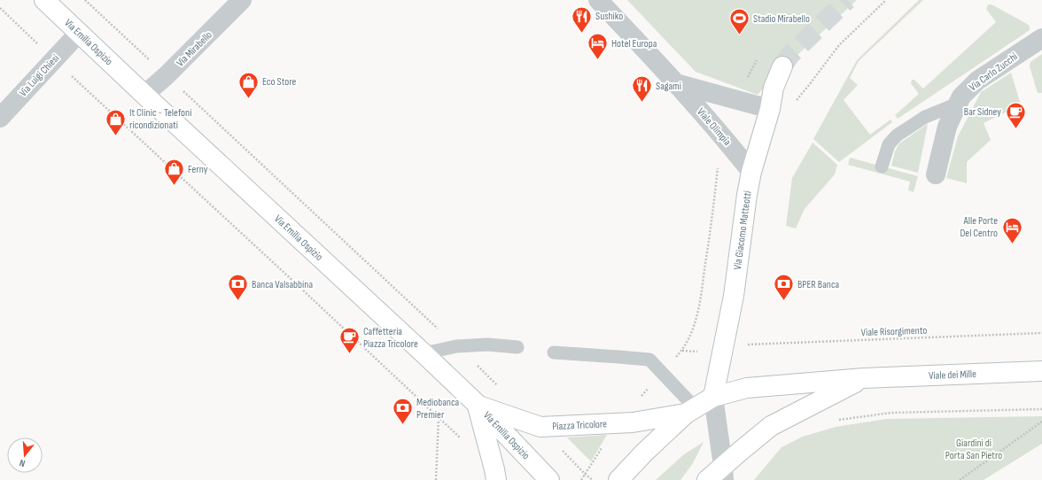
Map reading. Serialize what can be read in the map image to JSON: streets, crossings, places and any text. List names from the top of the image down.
{
  "streets": {
    "main road": [
      "Via Emilia Ospizio",
      "Via Giacomo Matteotti",
      "Viale dei Mille",
      "Piazza Tricolore"
    ],
    "street": [
      "Via Mirabello",
      "Via Carlo Zucchi",
      "Via Luigi Chiesi",
      "Viale Olimpia"
    ],
    "path": ["Viale Risorgimento"]
  },
  "crossings": [
    ["Via Emilia Ospizio", "Via Mirabello"],
    ["Via Emilia Ospizio", "Via Luigi Chiesi"],
    ["Via Emilia Ospizio", "Piazza Tricolore"],
    ["Viale Olimpia", "Via Giacomo Matteotti"],
    ["Via Giacomo Matteotti", "Viale dei Mille"],
    ["Via Giacomo Matteotti", "Piazza Tricolore"],
    ["Viale dei Mille", "Piazza Tricolore"]
  ],
  "parks": ["Giardini di Porta San Pietro"],
  "places": {
    "restaurant": ["Sushiko", "Sagami"],
    "sports": ["Stadio Mirabello"],
    "hotel": ["Hotel Europa", "Alle Porte Del Centro"],
    "shop": ["Eco Store", "It Clinic - Telefoni ricondizionati", "Ferny"],
    "cafe": ["Bar Sidney", "Caffetteria Piazza Tricolore"],
    "bank": ["Banca Valsabbina", "BPER Banca", "Mediobanca Premier"]
  },
  "north": "bottom"
}
